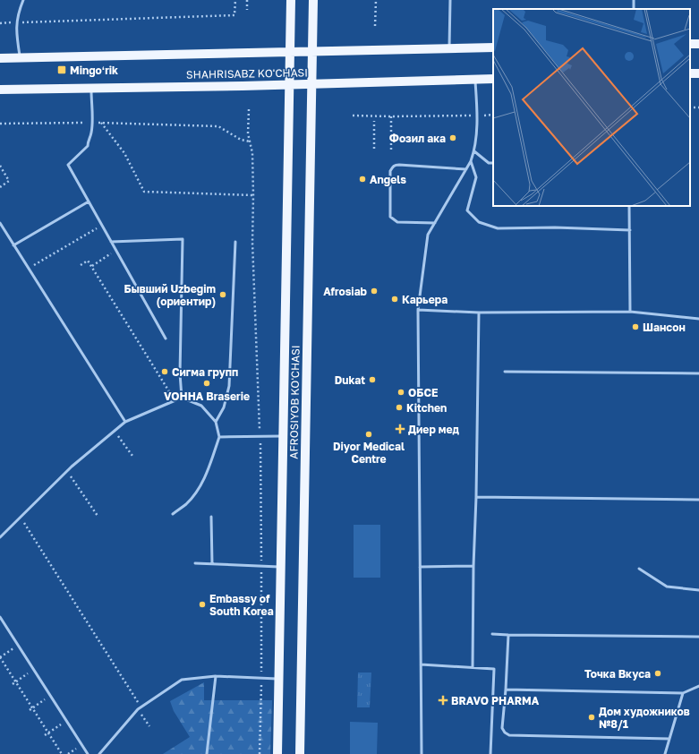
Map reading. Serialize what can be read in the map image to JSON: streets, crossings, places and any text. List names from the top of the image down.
{
  "streets": {
    "main road": ["SHAHRISABZ KO'CHASI", "AFROSIYOB KO'CHASI"]
  },
  "crossings": [
    ["SHAHRISABZ KO'CHASI", "AFROSIYOB KO'CHASI"]
  ],
  "places": {
    "transit": ["Mingoʻrik"],
    "other": [
      "Фозил ака",
      "Angels",
      "Afrosiab",
      "Бывший Uzbegim (ориентир)",
      "Карьера",
      "Шансон",
      "Сигма групп",
      "Dukat",
      "VOHHA Braserie",
      "ОБСЕ",
      "Kitchen",
      "Diyor Medical Centre",
      "Embassy of South Korea",
      "Точка Вкуса",
      "Дом художников №8/1"
    ],
    "health": ["Диер мед", "BRAVO PHARMA"]
  }
}
